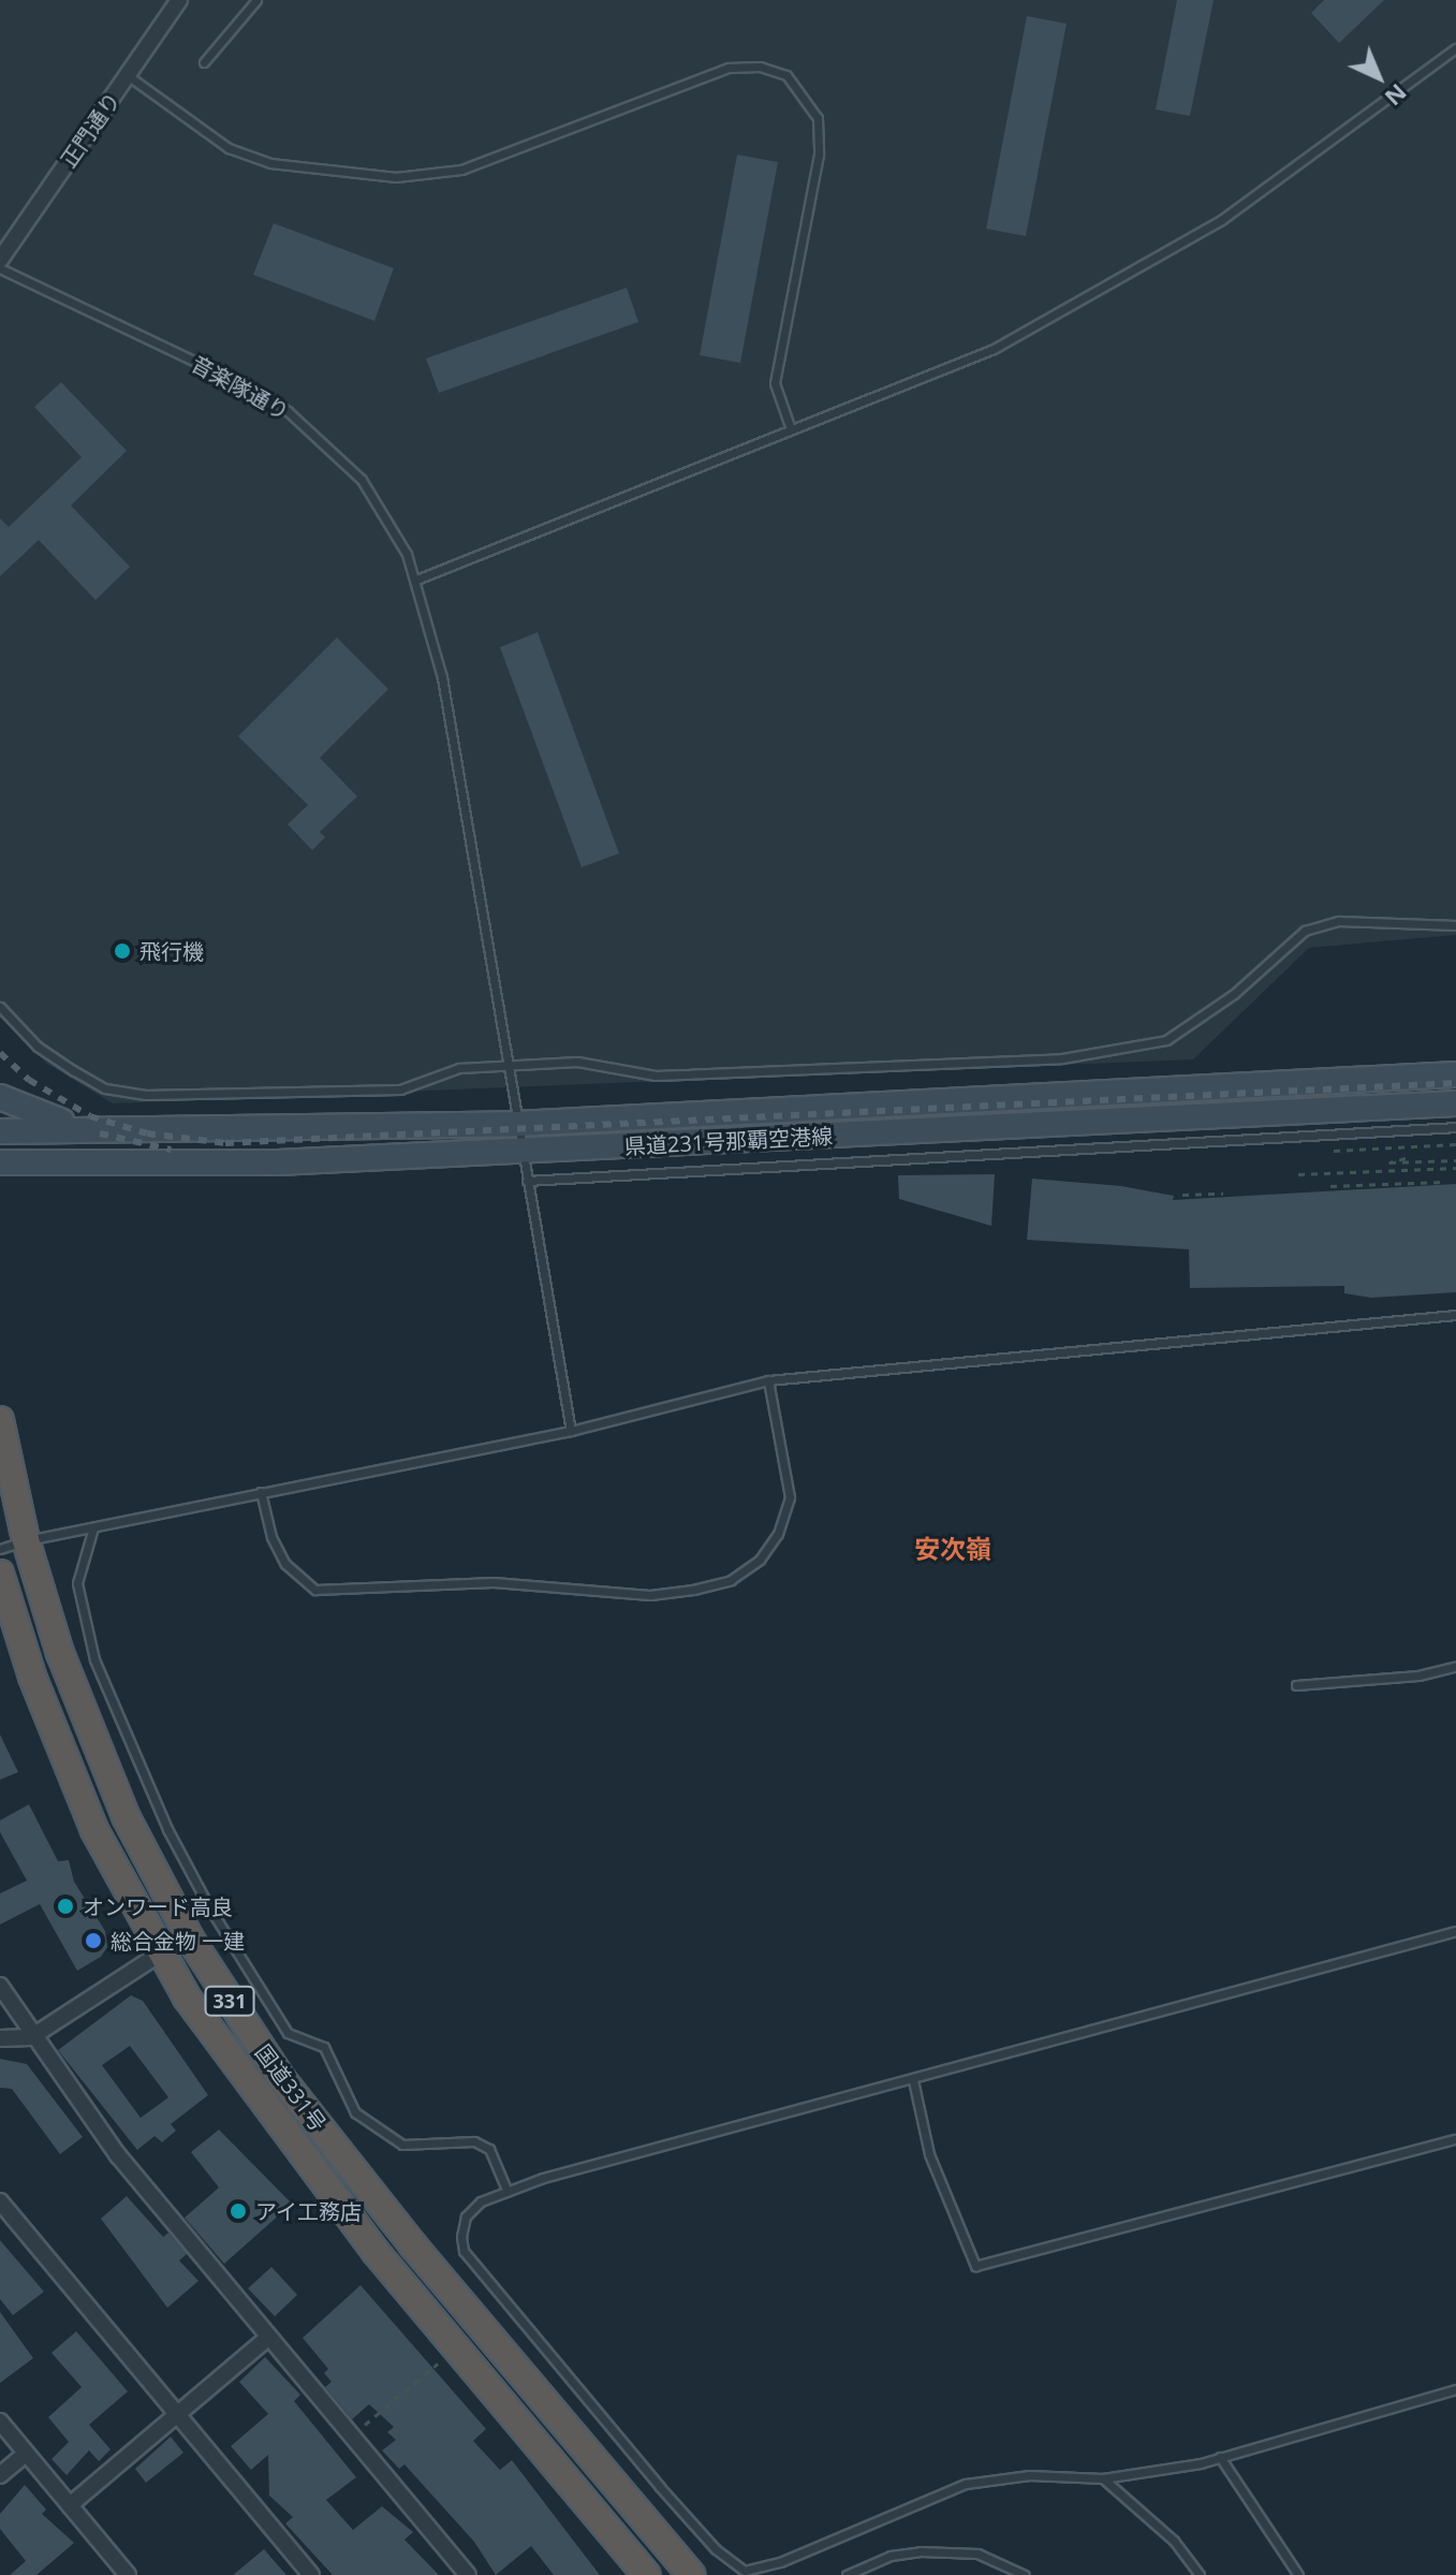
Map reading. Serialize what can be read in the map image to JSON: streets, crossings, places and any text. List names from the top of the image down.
{
  "streets": {
    "highway": ["331", "国道331号"],
    "main road": ["県道231号那覇空港線"],
    "street": ["正門通り"],
    "lane": ["音楽隊通り"]
  },
  "crossings": [
    ["音楽隊通り", "県道231号那覇空港線"]
  ],
  "districts": ["安次嶺"],
  "places": [
    "飛行機",
    "オンワード高良",
    "総合金物 一建",
    "アイ工務店"
  ],
  "north": "bottom right"
}
